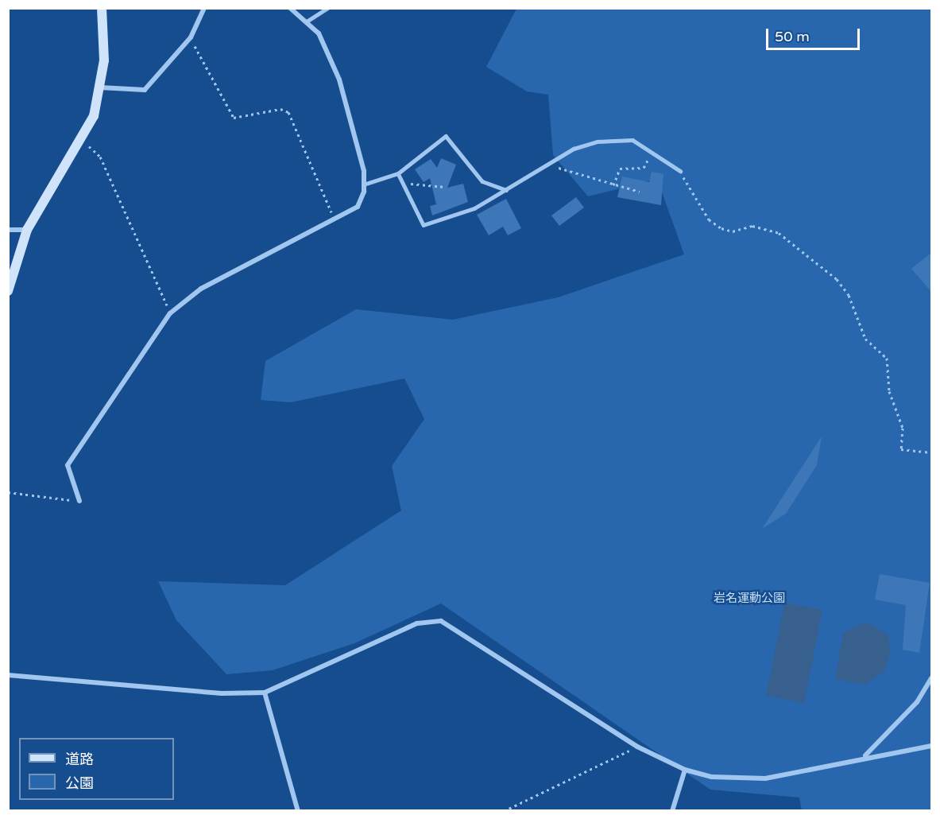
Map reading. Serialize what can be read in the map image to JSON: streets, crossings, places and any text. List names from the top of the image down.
{
  "parks": ["岩名運動公園"],
  "legend": ["道路", "公園"],
  "scale_bar": "50 m"
}
